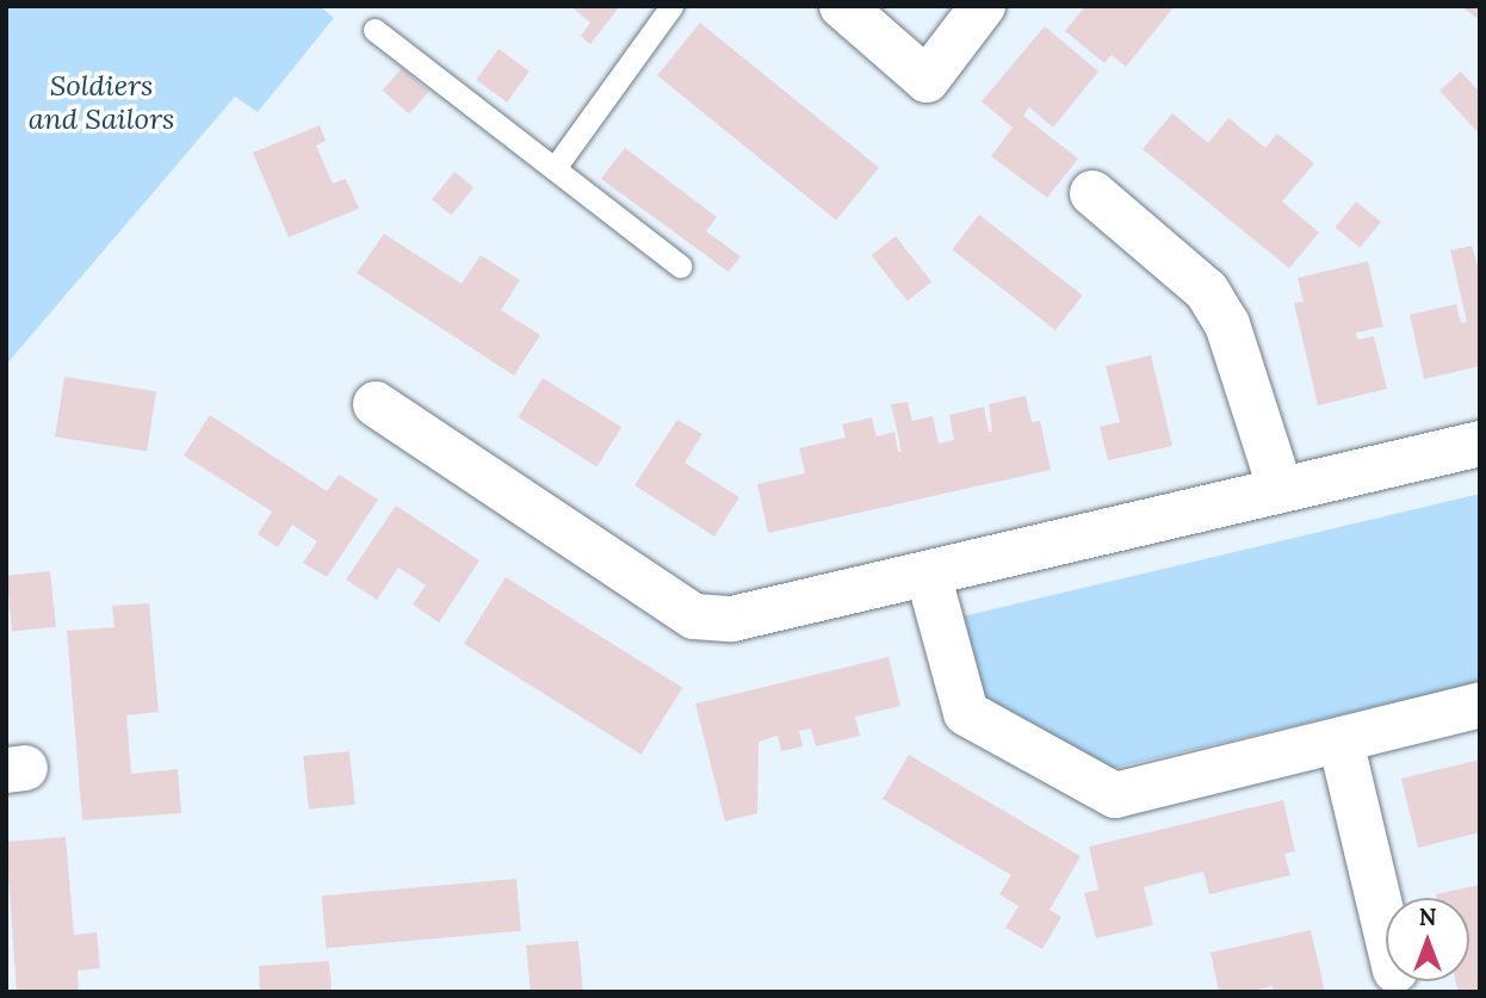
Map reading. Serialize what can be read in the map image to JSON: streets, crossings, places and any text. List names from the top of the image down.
{
  "parks": ["Soldiers and Sailors"],
  "north": "top"
}
